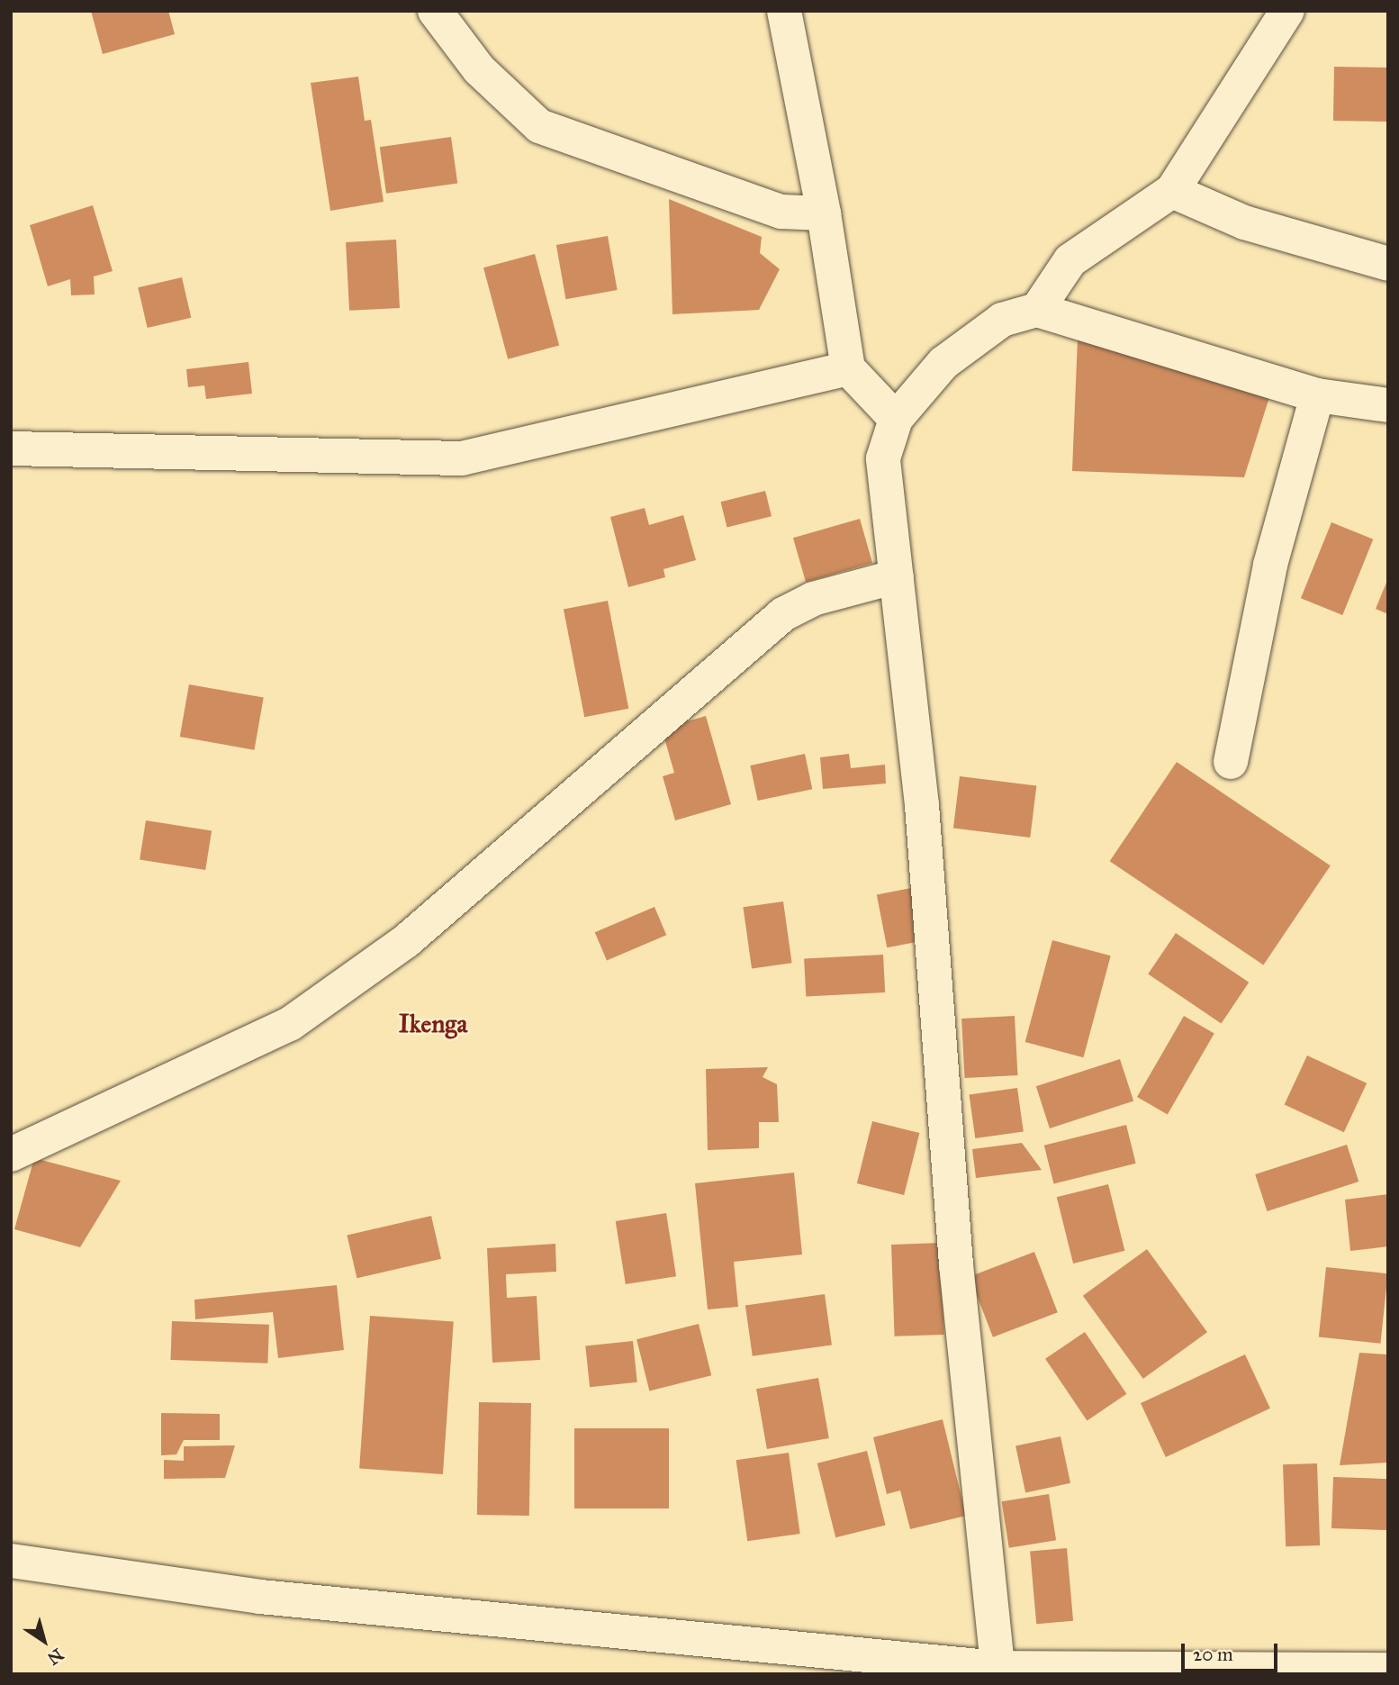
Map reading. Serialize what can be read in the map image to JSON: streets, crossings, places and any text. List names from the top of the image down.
{
  "districts": ["Ikenga"],
  "scale_bar": "20 m",
  "north": "bottom right"
}
